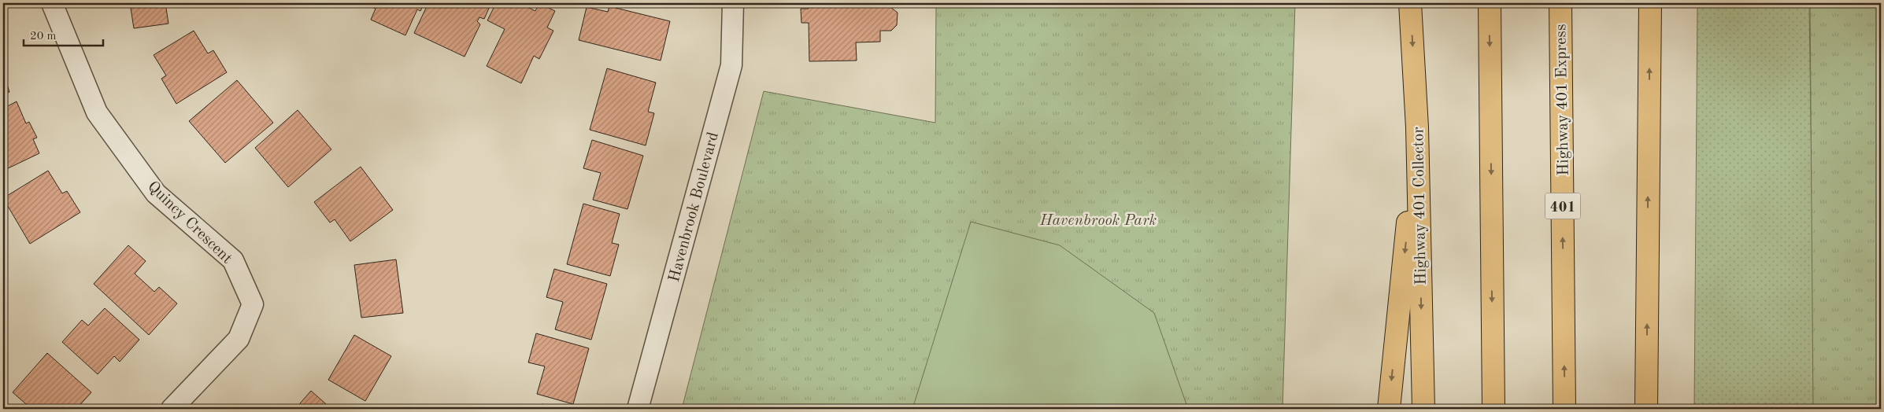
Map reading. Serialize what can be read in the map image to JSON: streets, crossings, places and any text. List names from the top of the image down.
{
  "streets": {
    "highway": ["Highway 401 Express", "Highway 401 Collector", "401"],
    "street": ["Havenbrook Boulevard", "Quincy Crescent"]
  },
  "parks": ["Havenbrook Park"],
  "scale_bar": "20 m"
}
